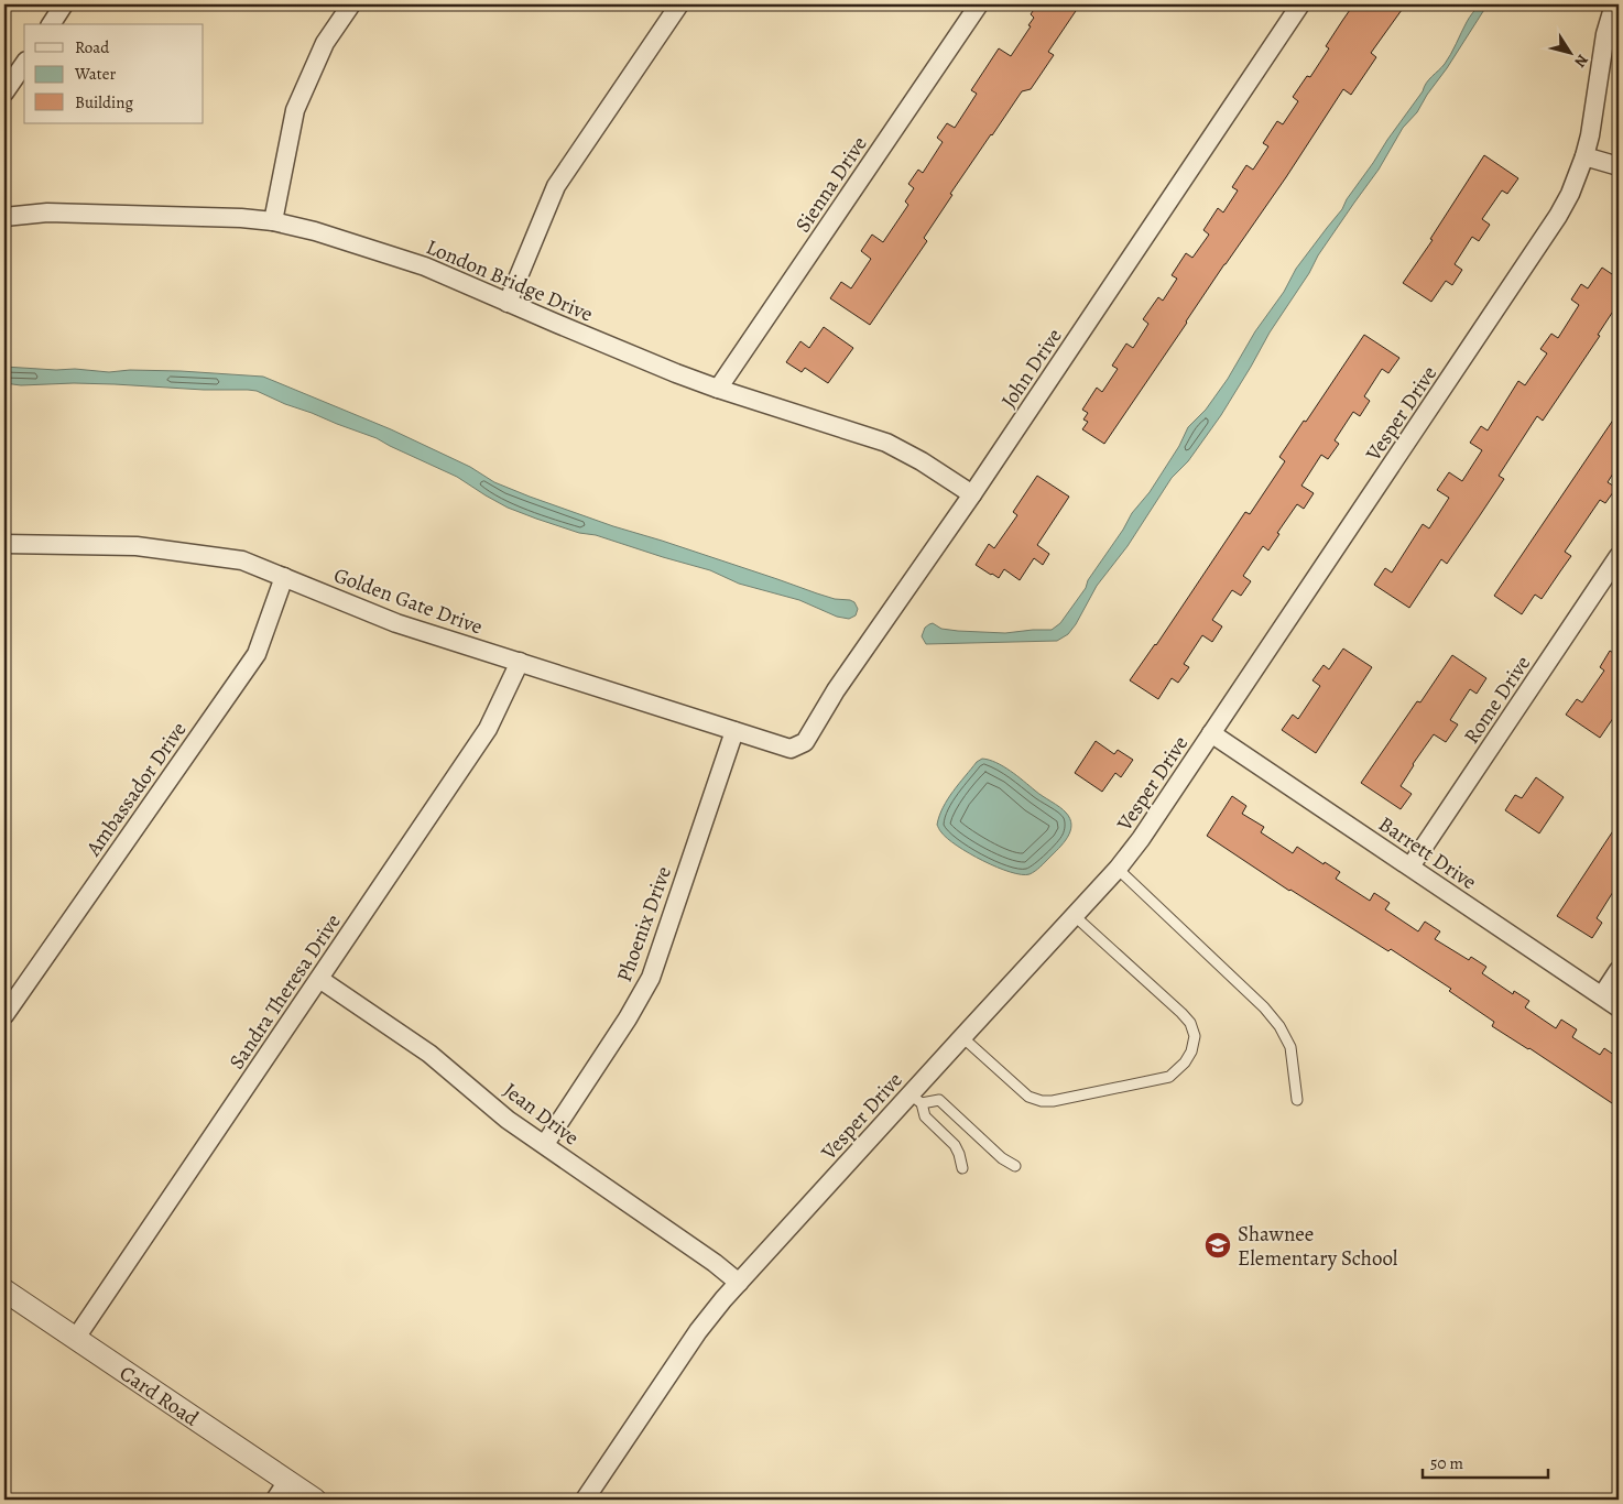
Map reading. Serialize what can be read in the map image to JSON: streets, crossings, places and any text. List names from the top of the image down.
{
  "streets": {
    "street": [
      "Sienna Drive",
      "London Bridge Drive",
      "John Drive",
      "Vesper Drive",
      "Golden Gate Drive",
      "Rome Drive",
      "Ambassador Drive",
      "Barrett Drive",
      "Phoenix Drive",
      "Sandra Theresa Drive",
      "Jean Drive",
      "Card Road"
    ]
  },
  "crossings": [
    ["Sienna Drive", "London Bridge Drive"],
    ["London Bridge Drive", "John Drive"],
    ["John Drive", "Golden Gate Drive"],
    ["Vesper Drive", "Barrett Drive"],
    ["Vesper Drive", "Jean Drive"],
    ["Golden Gate Drive", "Ambassador Drive"],
    ["Golden Gate Drive", "Phoenix Drive"],
    ["Golden Gate Drive", "Sandra Theresa Drive"],
    ["Rome Drive", "Barrett Drive"],
    ["Phoenix Drive", "Jean Drive"],
    ["Sandra Theresa Drive", "Jean Drive"],
    ["Sandra Theresa Drive", "Card Road"]
  ],
  "places": {
    "school or university": ["Shawnee Elementary School"]
  },
  "legend": ["Road", "Water", "Building"],
  "scale_bar": "50 m",
  "north": "bottom right"
}
